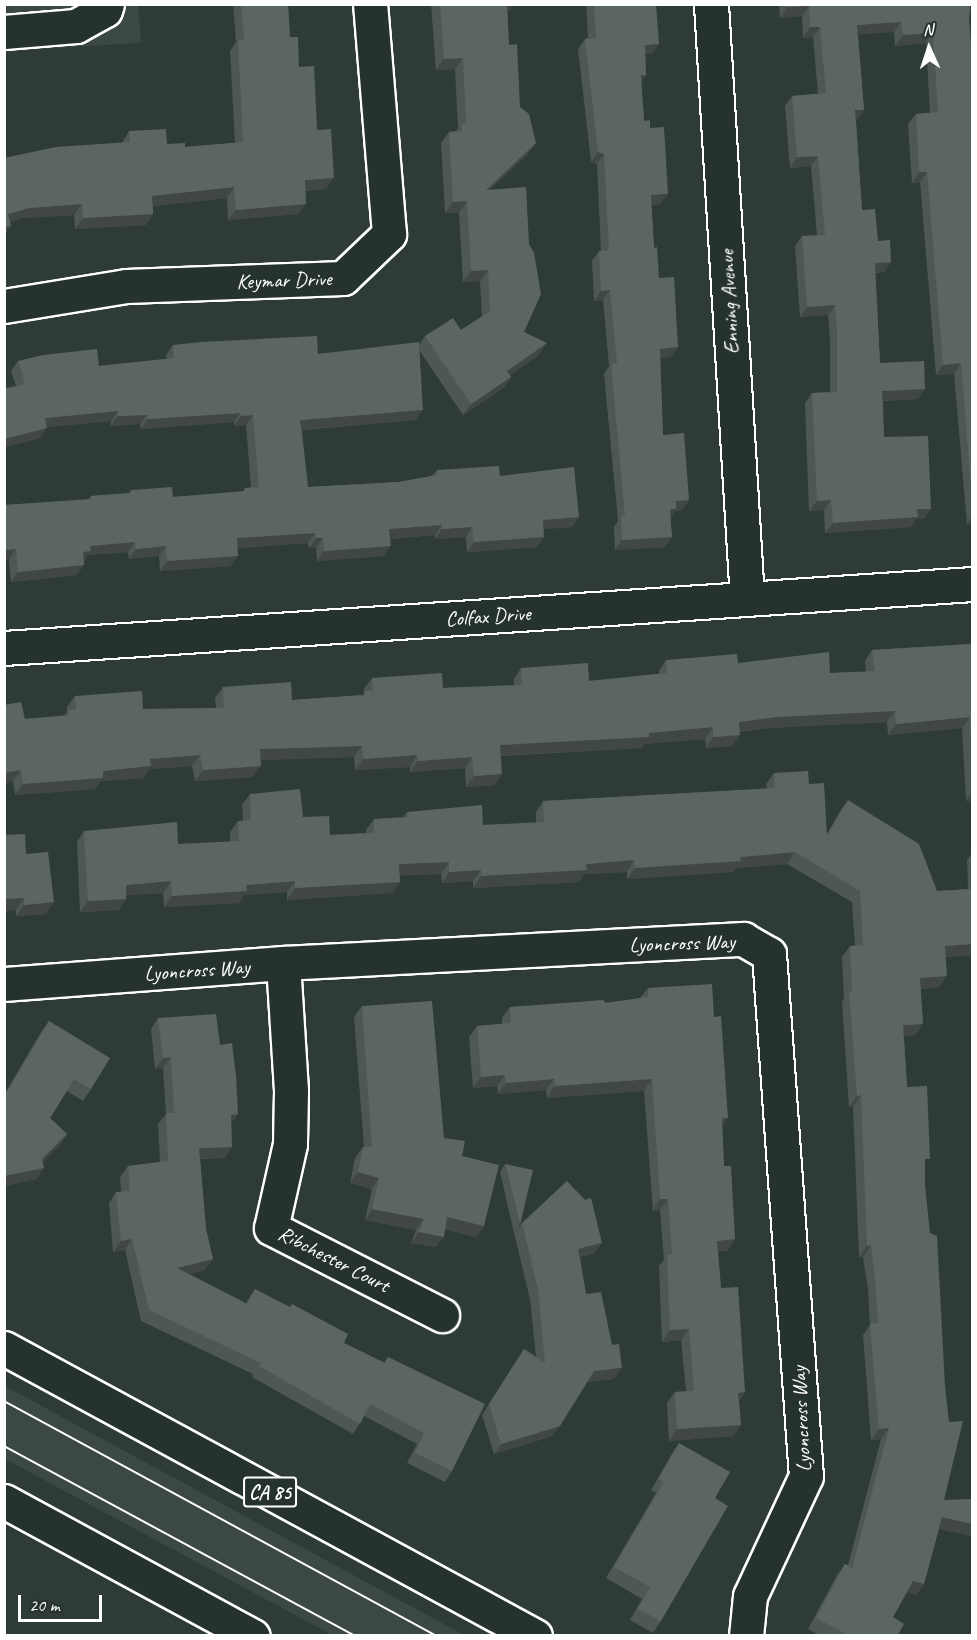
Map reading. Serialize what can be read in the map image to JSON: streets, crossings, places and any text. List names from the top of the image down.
{
  "streets": {
    "main road": [
      "Keymar Drive",
      "Enning Avenue",
      "Colfax Drive",
      "Lyoncross Way",
      "Ribchester Court",
      "CA 85"
    ]
  },
  "crossings": [
    ["Enning Avenue", "Colfax Drive"],
    ["Lyoncross Way", "Ribchester Court"]
  ],
  "scale_bar": "20 m",
  "north": "top"
}
